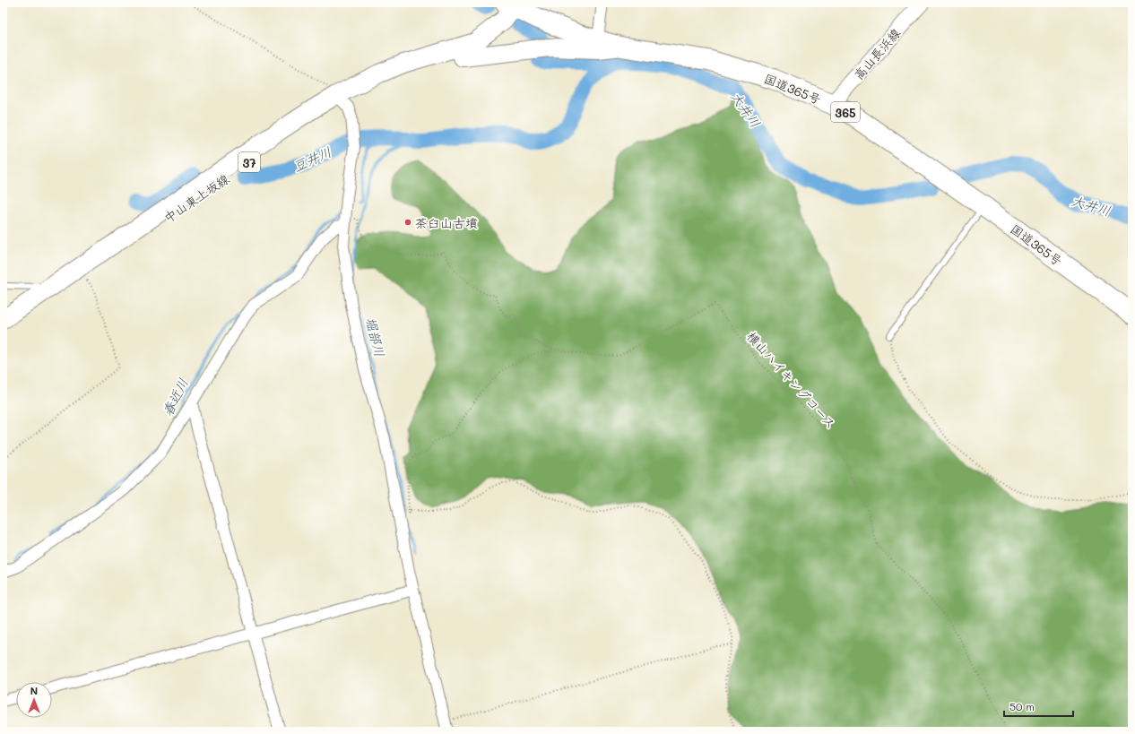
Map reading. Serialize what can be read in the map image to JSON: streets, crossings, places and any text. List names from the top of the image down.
{
  "streets": {
    "highway": ["国道365号", "365"],
    "main road": ["高山長浜線", "37", "中山東上坂線"],
    "path": ["横山ハイキングコース"]
  },
  "crossings": [
    ["高山長浜線", "国道365号"],
    ["国道365号", "中山東上坂線"]
  ],
  "water": [
    "大井川",
    "豆井川",
    "堀部川",
    "春近川"
  ],
  "places": ["茶臼山古墳"],
  "scale_bar": "50 m",
  "north": "top"
}
